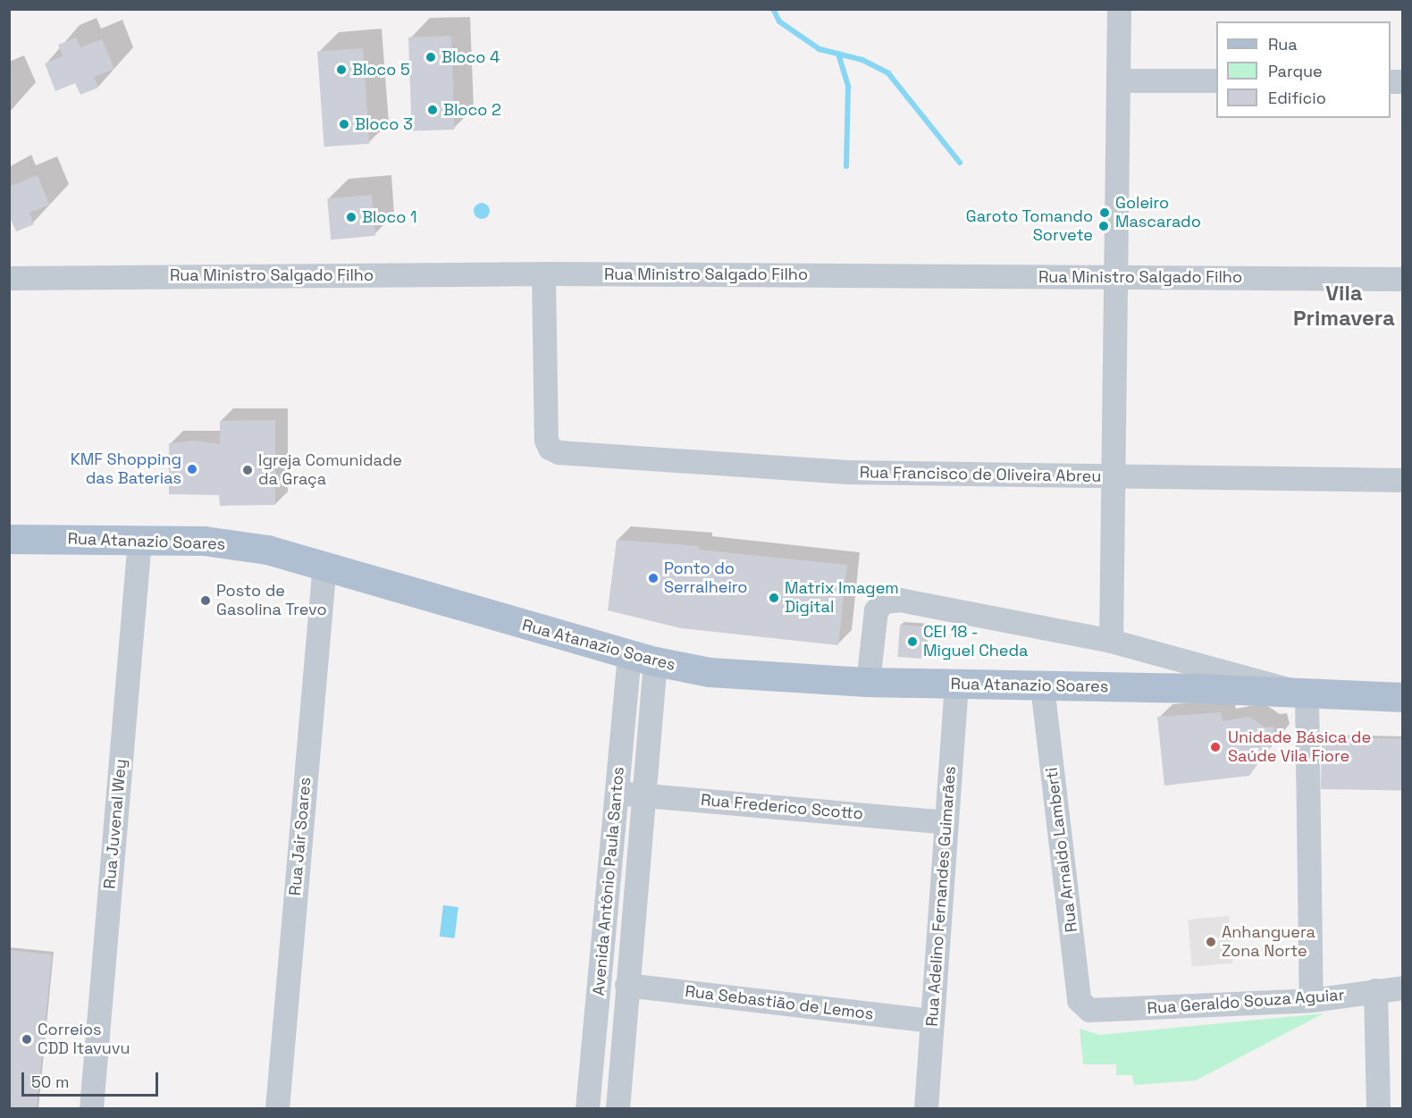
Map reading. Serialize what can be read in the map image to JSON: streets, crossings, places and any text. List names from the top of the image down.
{
  "streets": {
    "main road": ["Rua Atanazio Soares"],
    "street": [
      "Rua Ministro Salgado Filho",
      "Rua Francisco de Oliveira Abreu",
      "Rua Frederico Scotto",
      "Rua Juvenal Wey",
      "Rua Jair Soares",
      "Rua Arnaldo Lamberti",
      "Avenida Antônio Paula Santos",
      "Rua Adelino Fernandes Guimarães",
      "Rua Geraldo Souza Aguiar",
      "Rua Sebastião de Lemos"
    ]
  },
  "crossings": [
    ["Rua Ministro Salgado Filho", "Rua Francisco de Oliveira Abreu"],
    ["Rua Atanazio Soares", "Rua Juvenal Wey"],
    ["Rua Atanazio Soares", "Rua Jair Soares"],
    ["Rua Atanazio Soares", "Rua Arnaldo Lamberti"],
    ["Rua Atanazio Soares", "Avenida Antônio Paula Santos"],
    ["Rua Atanazio Soares", "Rua Adelino Fernandes Guimarães"],
    ["Rua Frederico Scotto", "Avenida Antônio Paula Santos"],
    ["Rua Frederico Scotto", "Rua Adelino Fernandes Guimarães"],
    ["Rua Arnaldo Lamberti", "Rua Geraldo Souza Aguiar"],
    ["Avenida Antônio Paula Santos", "Rua Sebastião de Lemos"],
    ["Rua Adelino Fernandes Guimarães", "Rua Sebastião de Lemos"]
  ],
  "districts": ["Vila Primavera"],
  "places": [
    "Bloco 4",
    "Bloco 5",
    "Bloco 2",
    "Bloco 3",
    "Goleiro Mascarado",
    "Bloco 1",
    "Garoto Tomando Sorvete",
    "KMF Shopping das Baterias",
    "Igreja Comunidade da Graça",
    "Ponto do Serralheiro",
    "Matrix Imagem Digital",
    "Posto de Gasolina Trevo",
    "CEI 18 - Miguel Cheda",
    "Unidade Básica de Saúde Vila Fiore",
    "Anhanguera Zona Norte",
    "Correios CDD Itavuvu"
  ],
  "legend": ["Rua", "Parque", "Edifício"],
  "scale_bar": "50 m"
}
